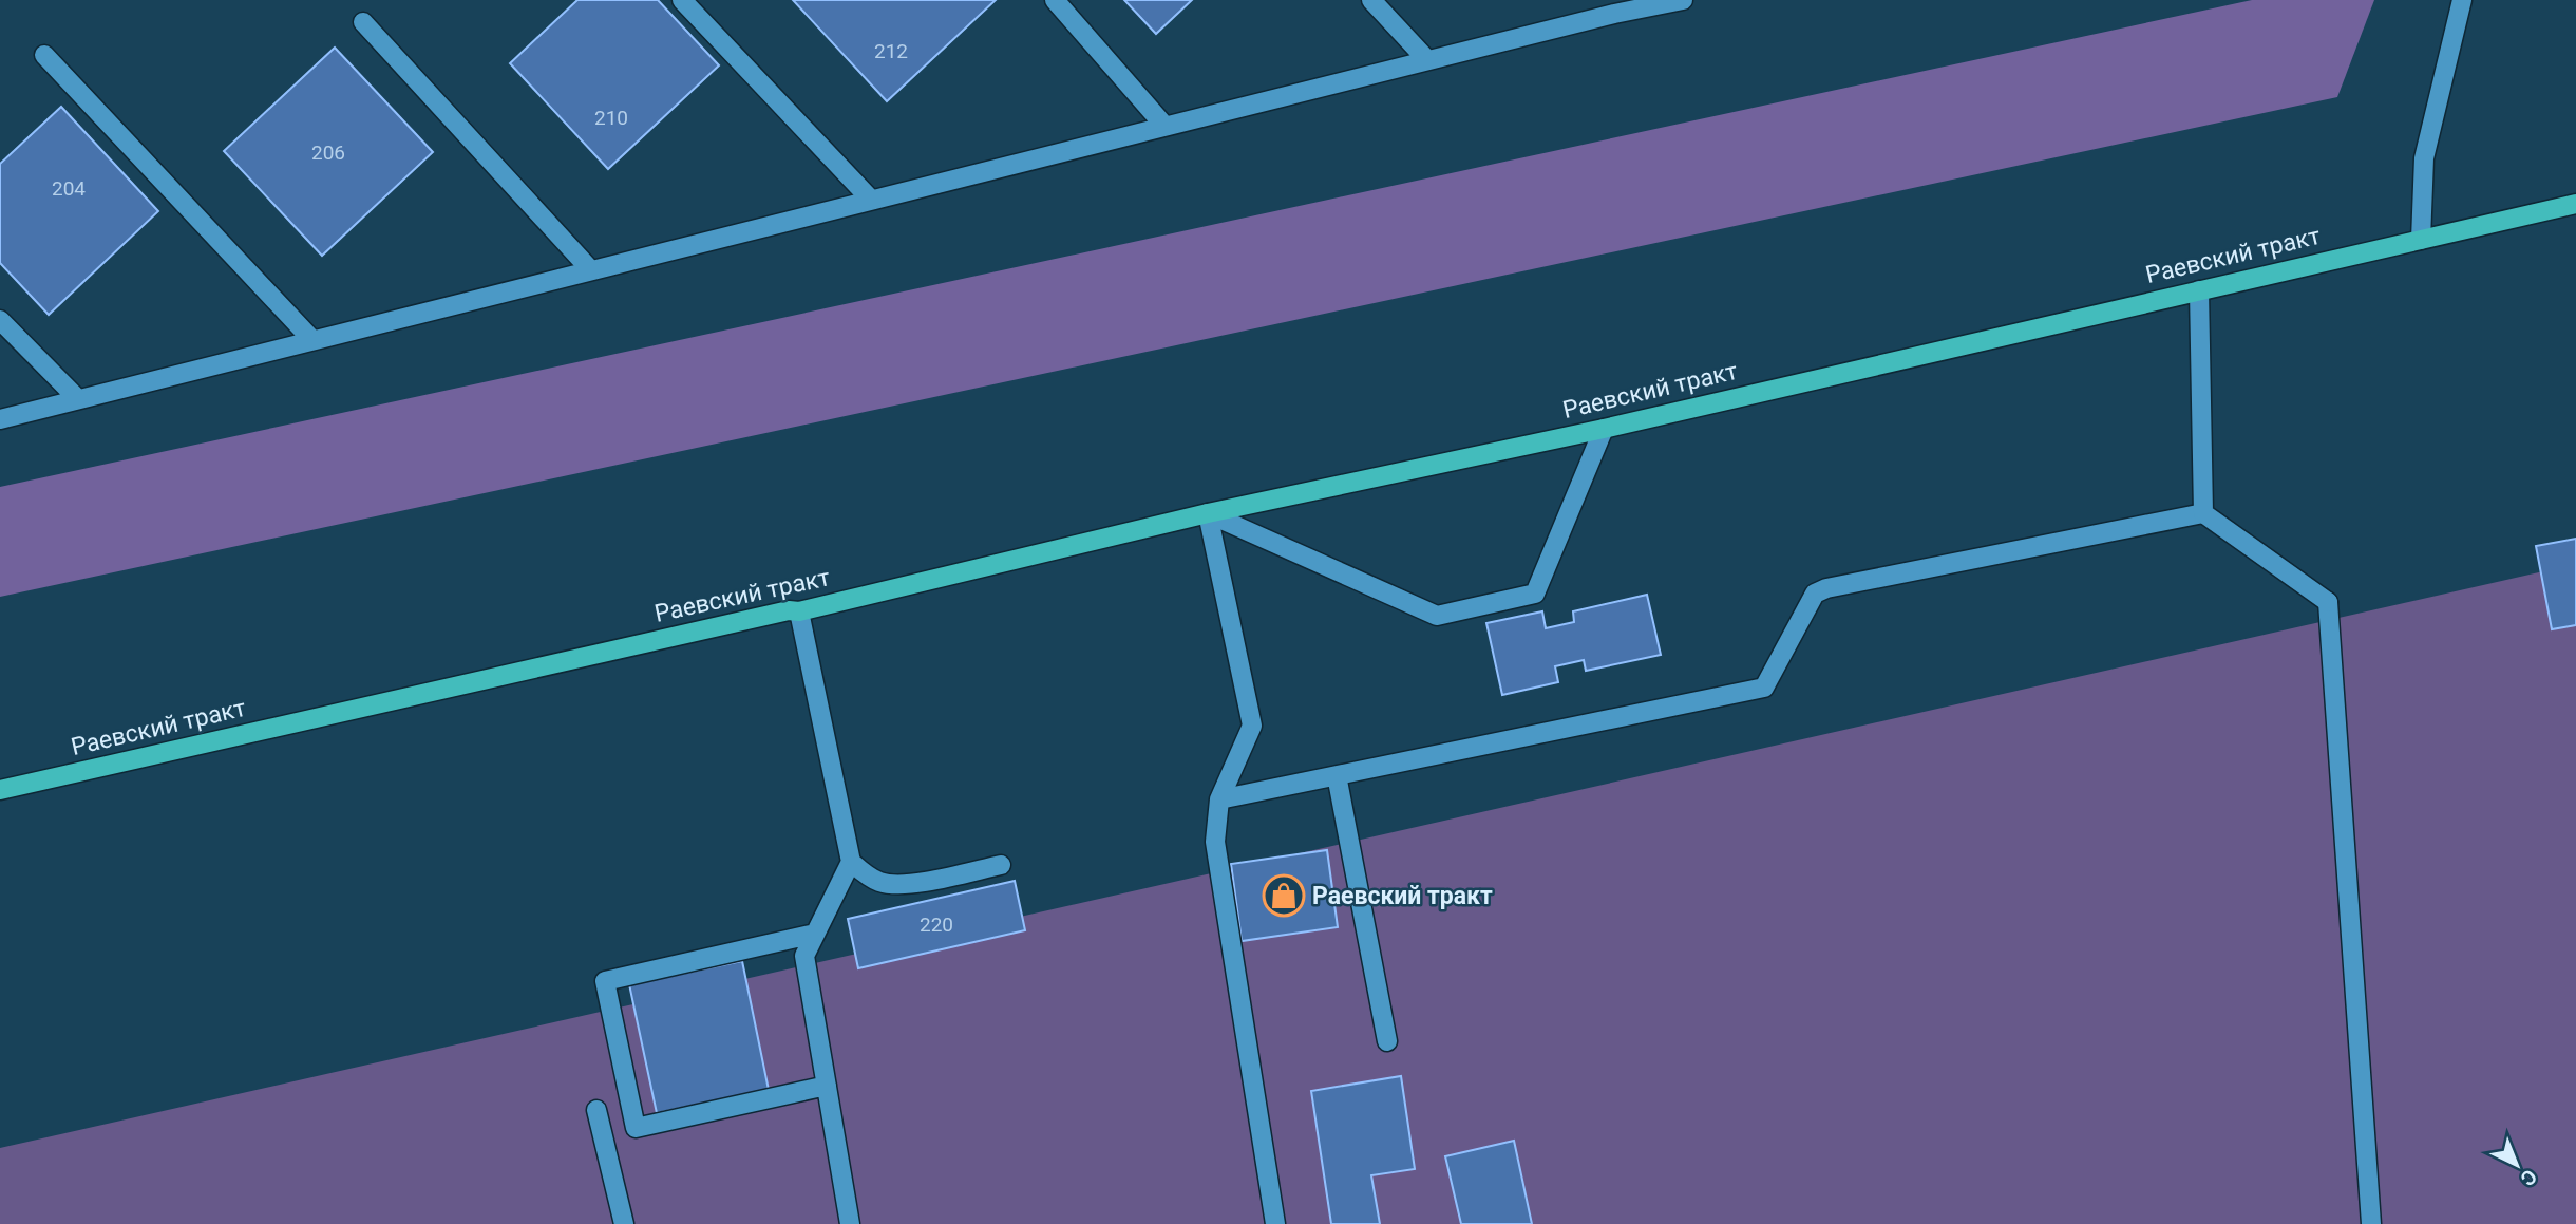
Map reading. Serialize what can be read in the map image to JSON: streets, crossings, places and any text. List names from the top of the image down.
{
  "streets": {
    "main road": ["Раевский тракт"]
  },
  "places": {
    "shop": ["Раевский тракт"]
  },
  "house_numbers": [
    "212",
    "210",
    "206",
    "204",
    "220"
  ],
  "north": "bottom right"
}
